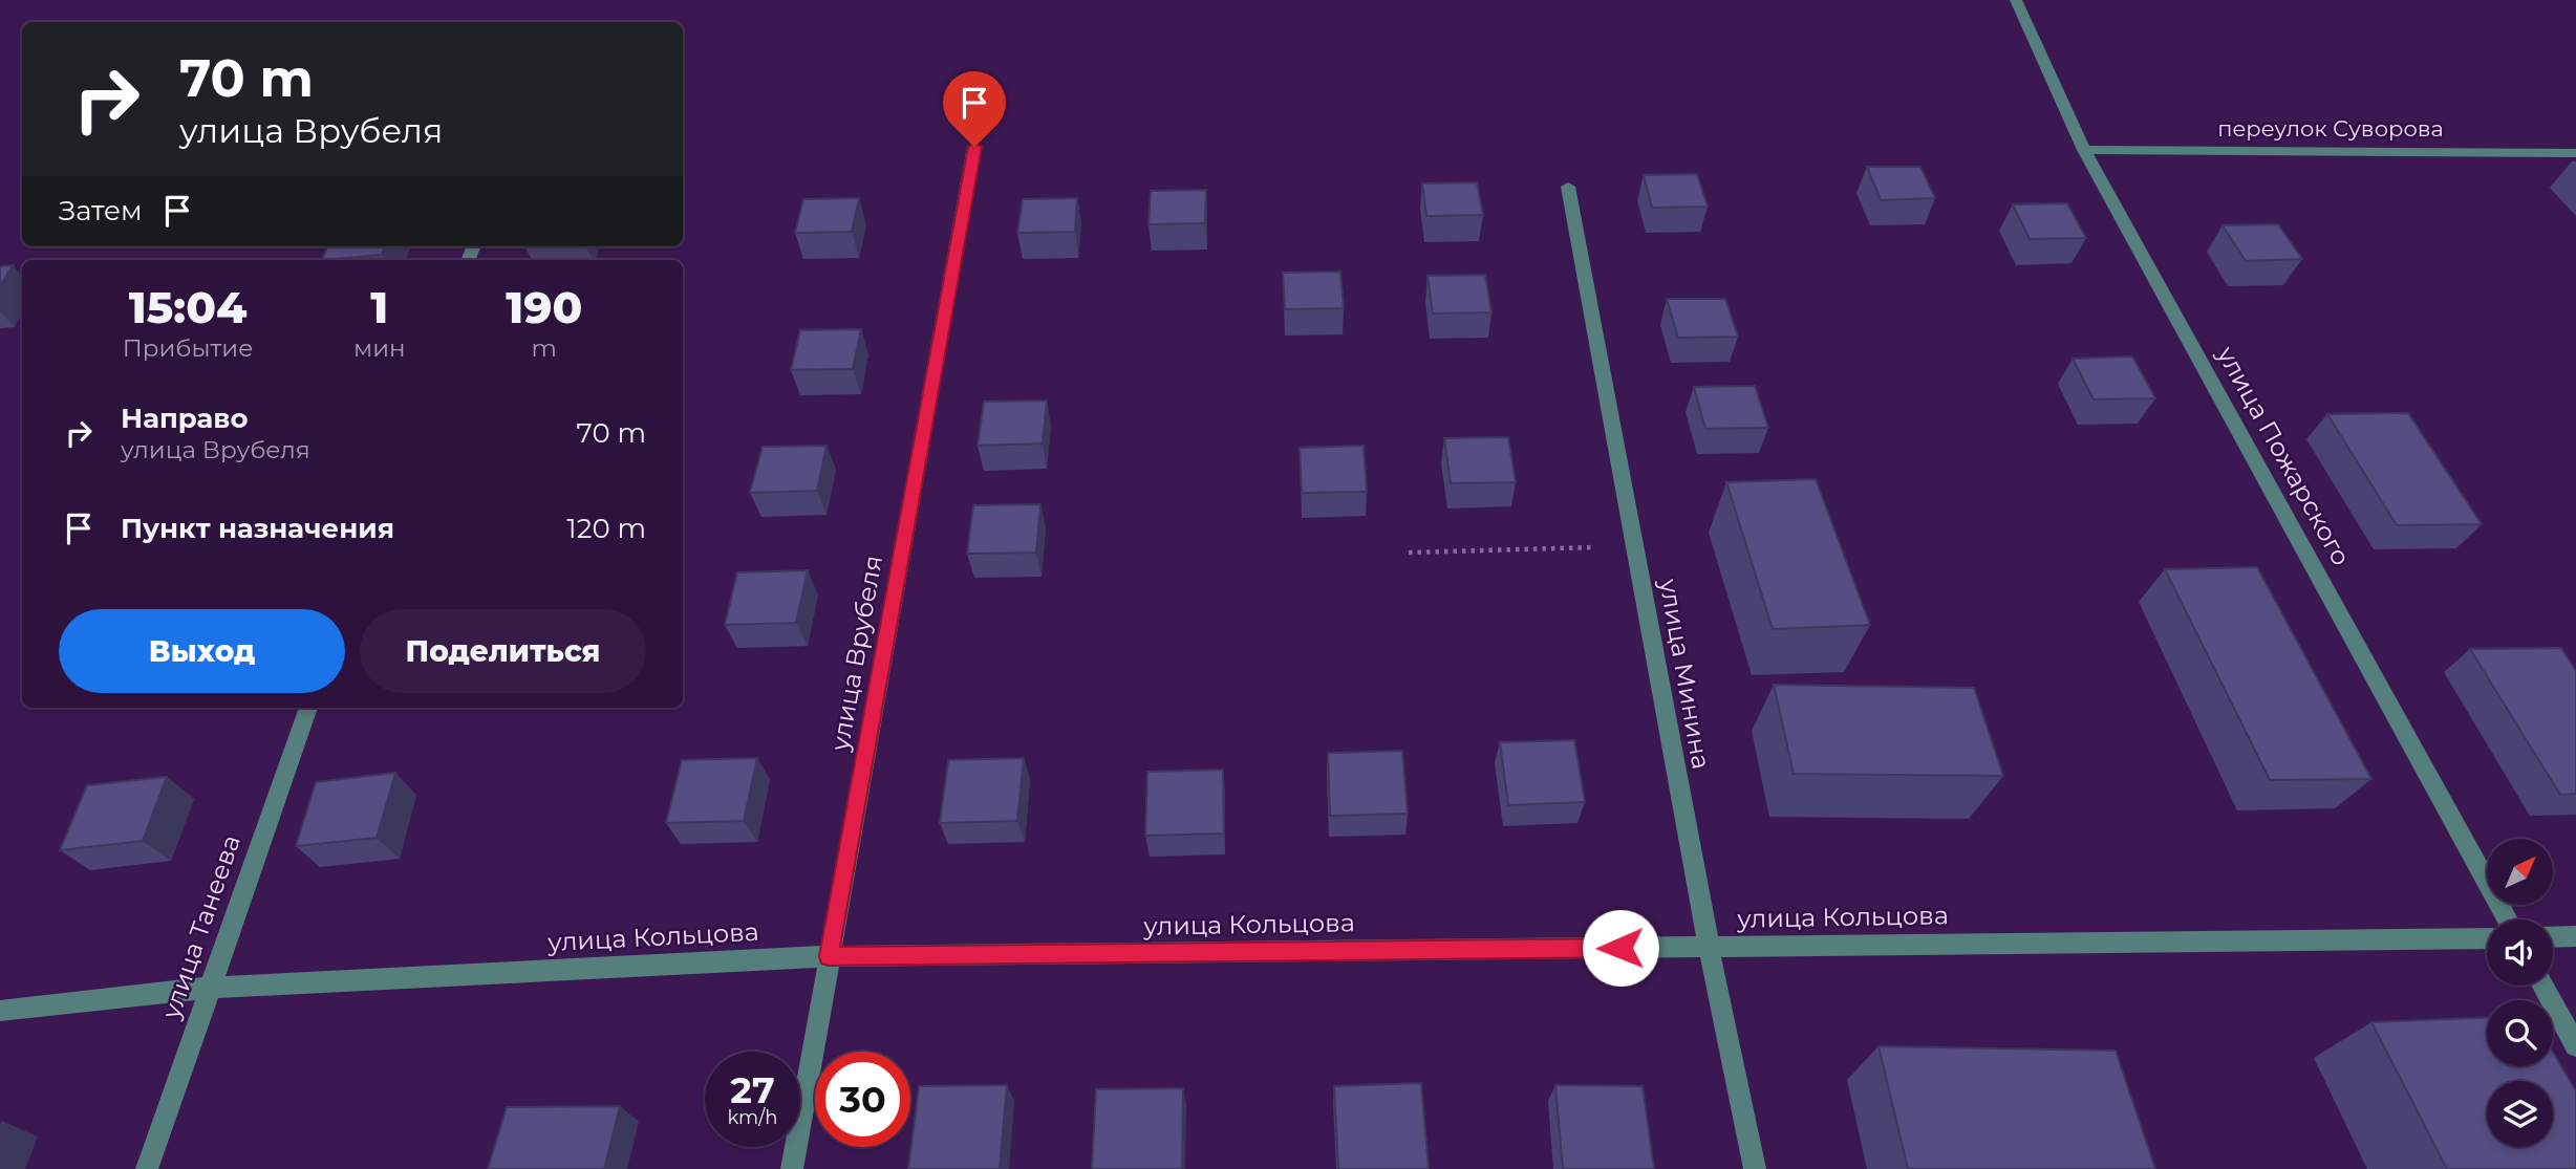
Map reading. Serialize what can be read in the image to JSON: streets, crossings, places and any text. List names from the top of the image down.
{
  "streets": {
    "street": [
      "переулок Суворова",
      "улица Пожарского",
      "улица Врубеля",
      "улица Минина",
      "улица Кольцова",
      "улица Танеева"
    ]
  },
  "crossings": [
    ["переулок Суворова", "улица Пожарского"],
    ["улица Врубеля", "улица Кольцова"],
    ["улица Минина", "улица Кольцова"],
    ["улица Кольцова", "улица Танеева"]
  ],
  "north": "top right",
  "page": {
    "turn": ["70 m", "улица Врубеля"],
    "then": "Затем",
    "eta": [
      "15:04",
      "Прибытие",
      "1",
      "мин",
      "190",
      "m"
    ],
    "list": [
      {
        "name": "Направо",
        "note": "улица Врубеля",
        "value": "70 m"
      },
      {
        "name": "Пункт назначения",
        "value": "120 m"
      }
    ],
    "buttons": ["Выход", "Поделиться"],
    "speed": "27 km/h",
    "limit": "30"
  }
}
